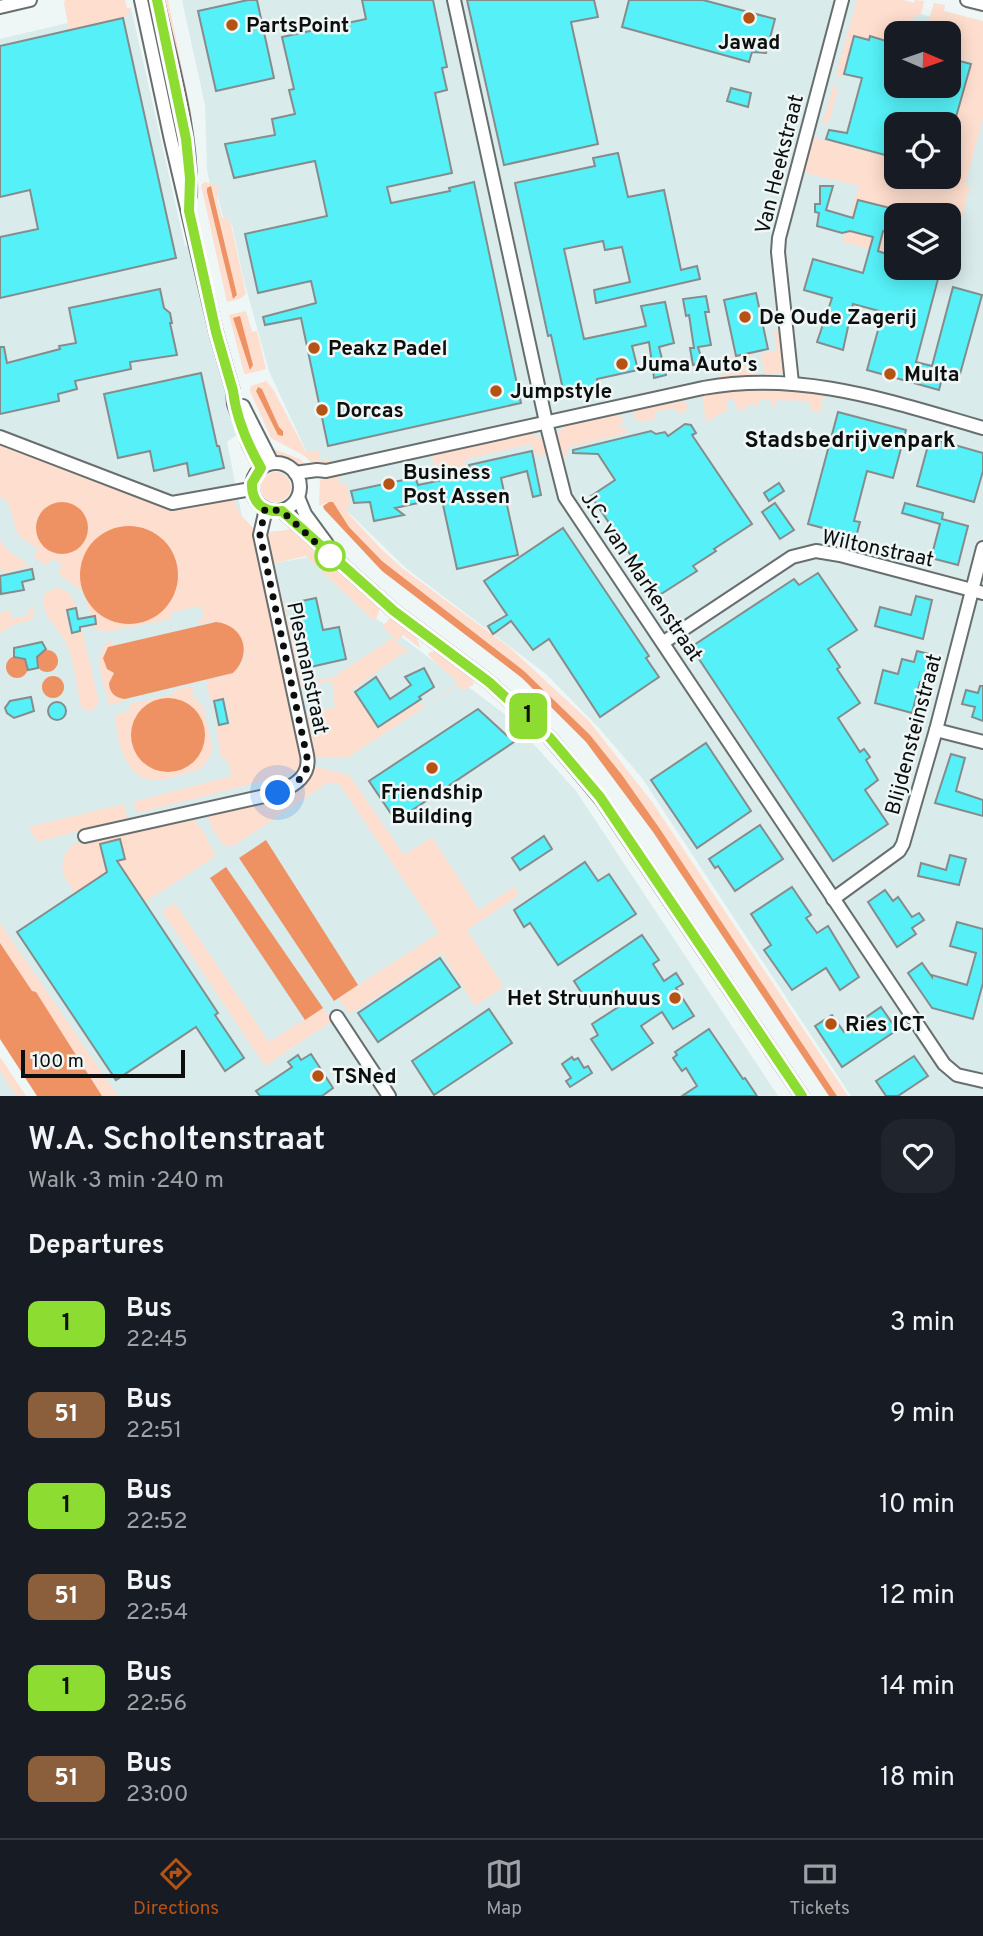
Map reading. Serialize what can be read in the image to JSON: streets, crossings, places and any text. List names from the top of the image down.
{
  "streets": {
    "street": [
      "Van Heekstraat",
      "Wiltonstraat",
      "J.C. van Markenstraat",
      "Plesmanstraat",
      "Blijdensteinstraat"
    ]
  },
  "crossings": [
    ["Wiltonstraat", "J.C. van Markenstraat"],
    ["Wiltonstraat", "Blijdensteinstraat"],
    ["J.C. van Markenstraat", "Blijdensteinstraat"]
  ],
  "districts": ["Stadsbedrijvenpark"],
  "places": [
    "Jawad",
    "PartsPoint",
    "De Oude Zagerij",
    "Peakz Padel",
    "Juma Auto's",
    "Multa",
    "Jumpstyle",
    "Dorcas",
    "Business Post Assen",
    "Friendship Building",
    "Het Struunhuus",
    "Ries ICT",
    "TSNed"
  ],
  "lines": ["bus line 1"],
  "scale_bar": "100 m",
  "north": "right",
  "page": {
    "on_map": "1",
    "scale": "100 m",
    "heading": [
      ["W.A. Scholtenstraat", "Walk · 3 min · 240 m"],
      "Departures"
    ],
    "list": [
      {
        "mark": "1",
        "name": "Bus",
        "note": "22:45",
        "value": "3 min"
      },
      {
        "mark": "51",
        "name": "Bus",
        "note": "22:51",
        "value": "9 min"
      },
      {
        "mark": "1",
        "name": "Bus",
        "note": "22:52",
        "value": "10 min"
      },
      {
        "mark": "51",
        "name": "Bus",
        "note": "22:54",
        "value": "12 min"
      },
      {
        "mark": "1",
        "name": "Bus",
        "note": "22:56",
        "value": "14 min"
      },
      {
        "mark": "51",
        "name": "Bus",
        "note": "23:00",
        "value": "18 min"
      }
    ],
    "tabs": ["Directions", "Map", "Tickets"]
  }
}
